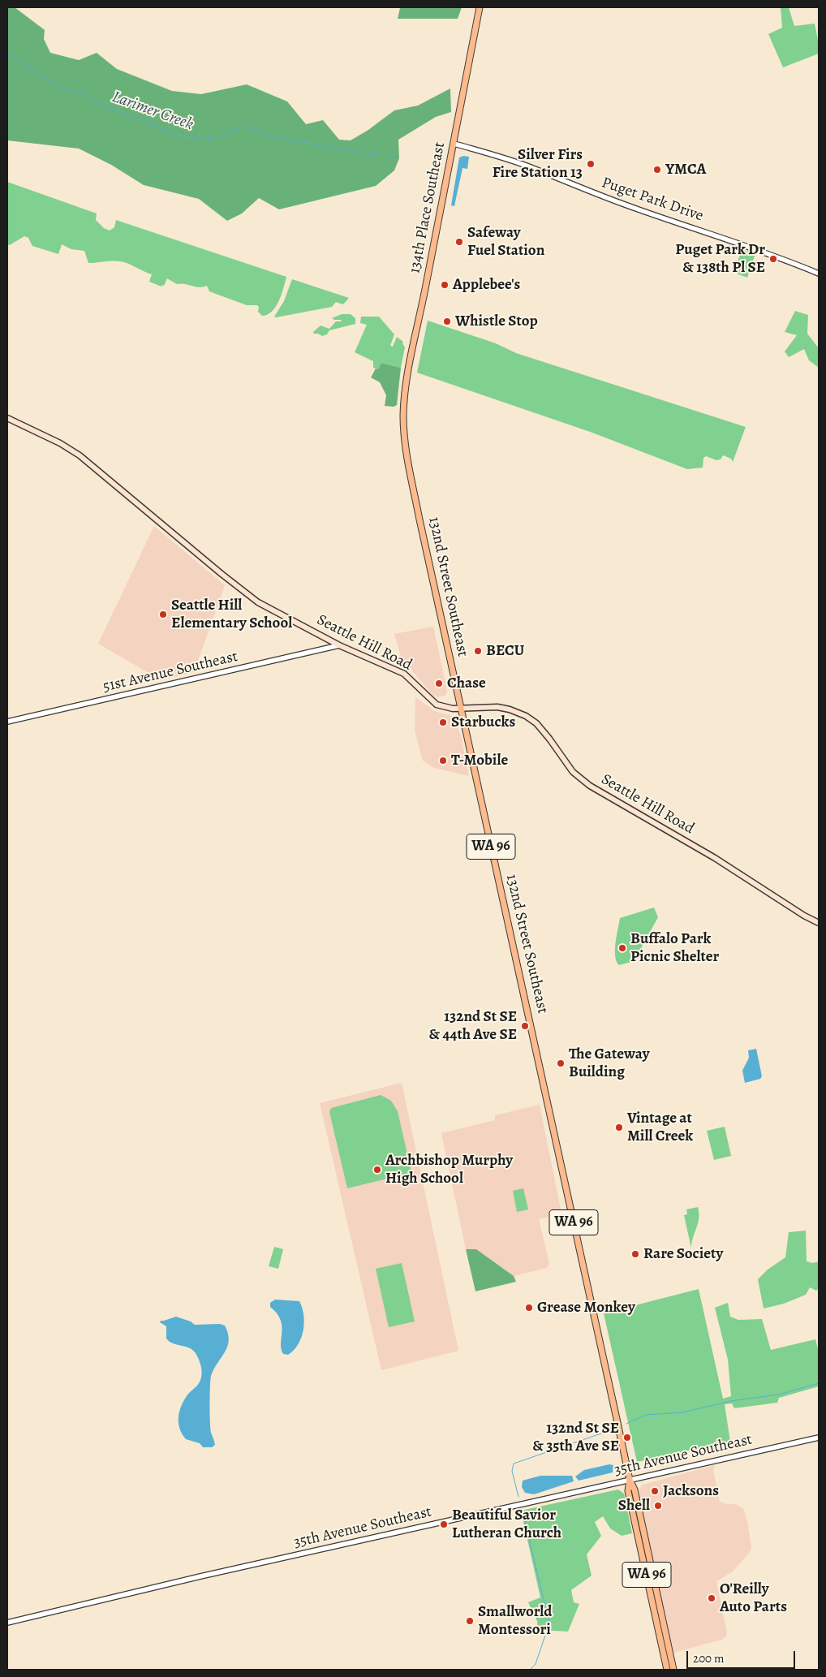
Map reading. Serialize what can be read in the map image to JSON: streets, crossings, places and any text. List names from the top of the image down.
{
  "streets": {
    "main road": [
      "134th Place Southeast",
      "132nd Street Southeast",
      "Seattle Hill Road",
      "WA 96"
    ],
    "street": ["Puget Park Drive", "51st Avenue Southeast", "35th Avenue Southeast"]
  },
  "crossings": [
    ["Puget Park Drive", "134th Place Southeast"],
    ["134th Place Southeast", "132nd Street Southeast"],
    ["132nd Street Southeast", "Seattle Hill Road"],
    ["132nd Street Southeast", "35th Avenue Southeast"],
    ["Seattle Hill Road", "51st Avenue Southeast"]
  ],
  "water": ["Larimer Creek"],
  "places": [
    "Silver Firs Fire Station 13",
    "YMCA",
    "Safeway Fuel Station",
    "Puget Park Dr & 138th Pl SE",
    "Applebee's",
    "Whistle Stop",
    "Seattle Hill Elementary School",
    "BECU",
    "Chase",
    "Starbucks",
    "T-Mobile",
    "Buffalo Park Picnic Shelter",
    "132nd St SE & 44th Ave SE",
    "The Gateway Building",
    "Vintage at Mill Creek",
    "Archbishop Murphy High School",
    "Rare Society",
    "Grease Monkey",
    "132nd St SE & 35th Ave SE",
    "Jacksons",
    "Shell",
    "Beautiful Savior Lutheran Church",
    "O'Reilly Auto Parts",
    "Smallworld Montessori"
  ],
  "scale_bar": "200 m"
}
